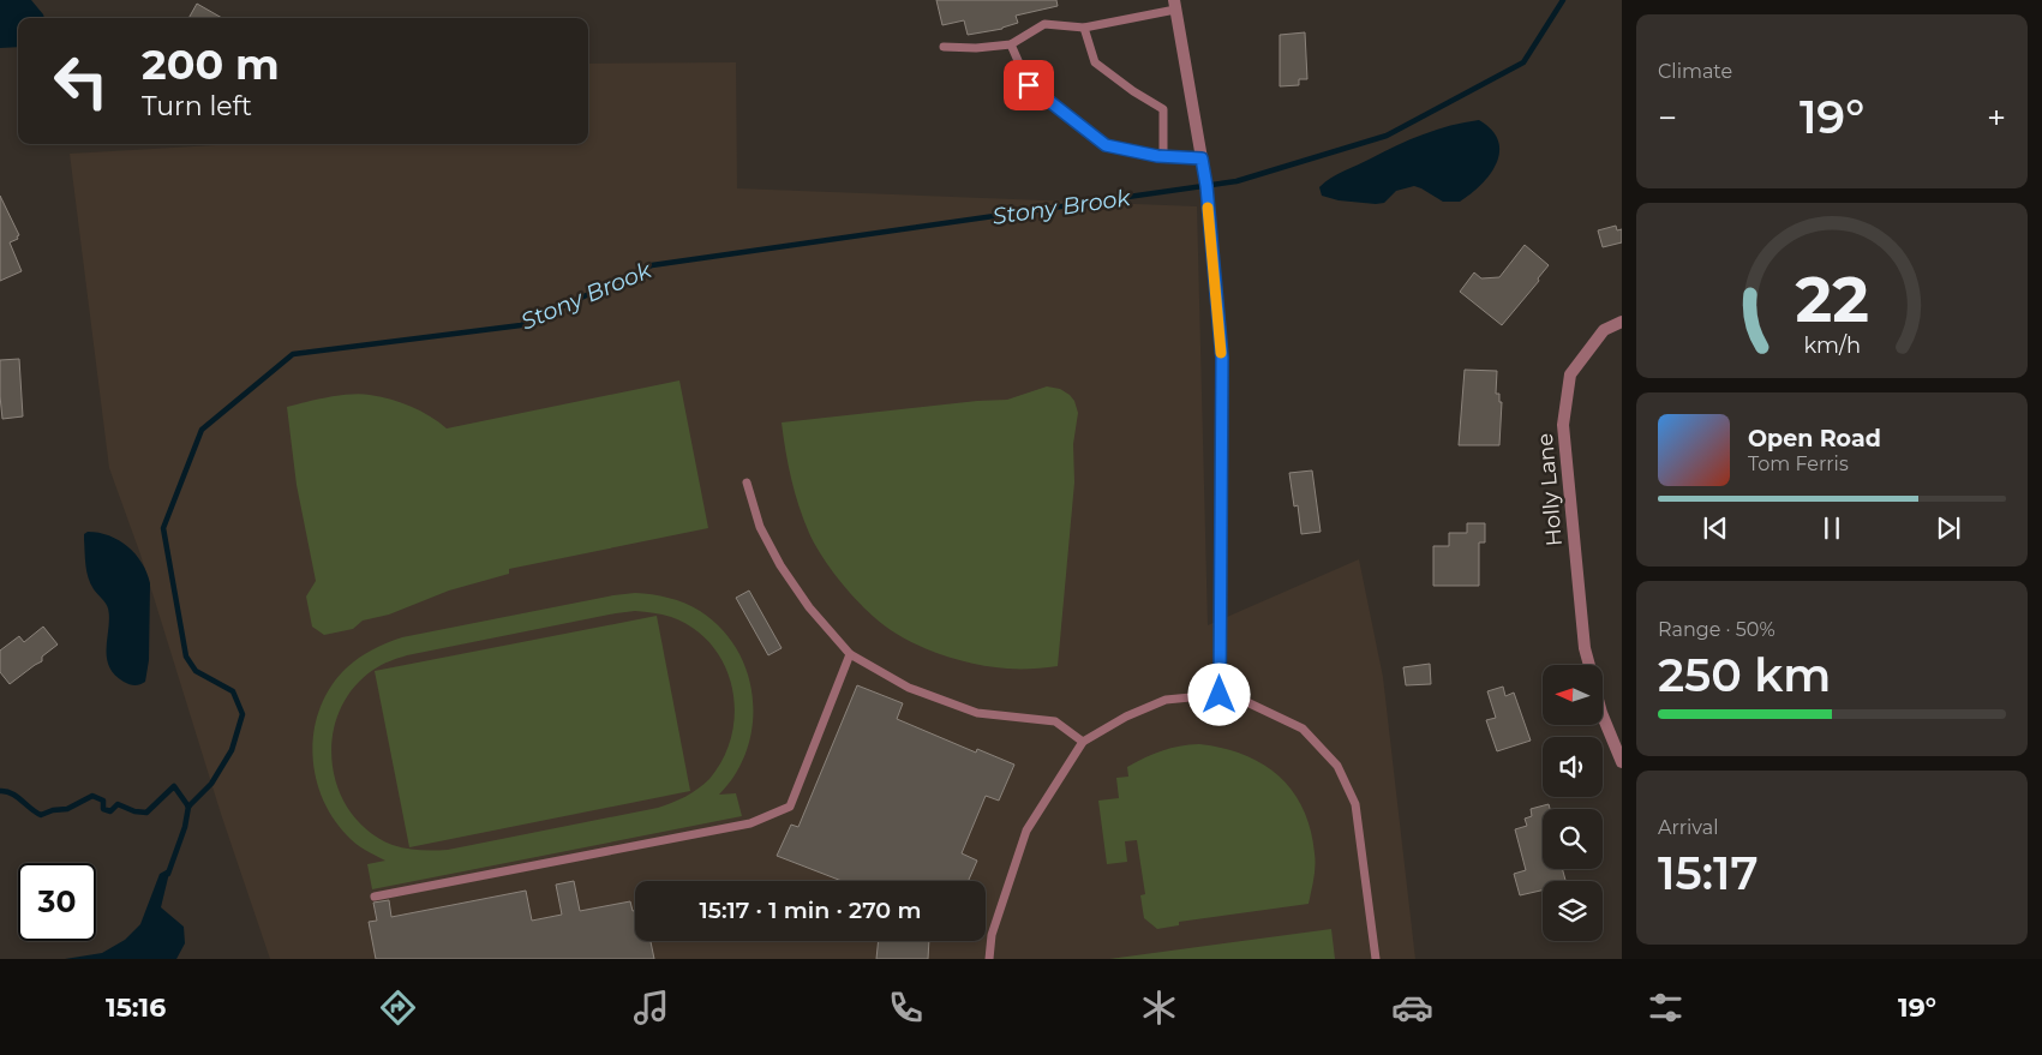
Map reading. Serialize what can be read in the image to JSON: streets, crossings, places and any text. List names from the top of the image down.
{
  "streets": {
    "street": ["Holly Lane"]
  },
  "water": ["Stony Brook"],
  "north": "left",
  "page": {
    "tile": [
      "Climate",
      ["Range · 50%", "250 km"],
      ["Arrival", "15:17"]
    ],
    "turn": ["200 m", "Turn left"],
    "heat": ["−", "19°", "+"],
    "song": ["Open Road", "Tom Ferris"],
    "limit": "30",
    "trip": "15:17 · 1 min · 270 m",
    "tabs": ["15:16", "19°"],
    "gauge": ["22", "km/h"]
  }
}
